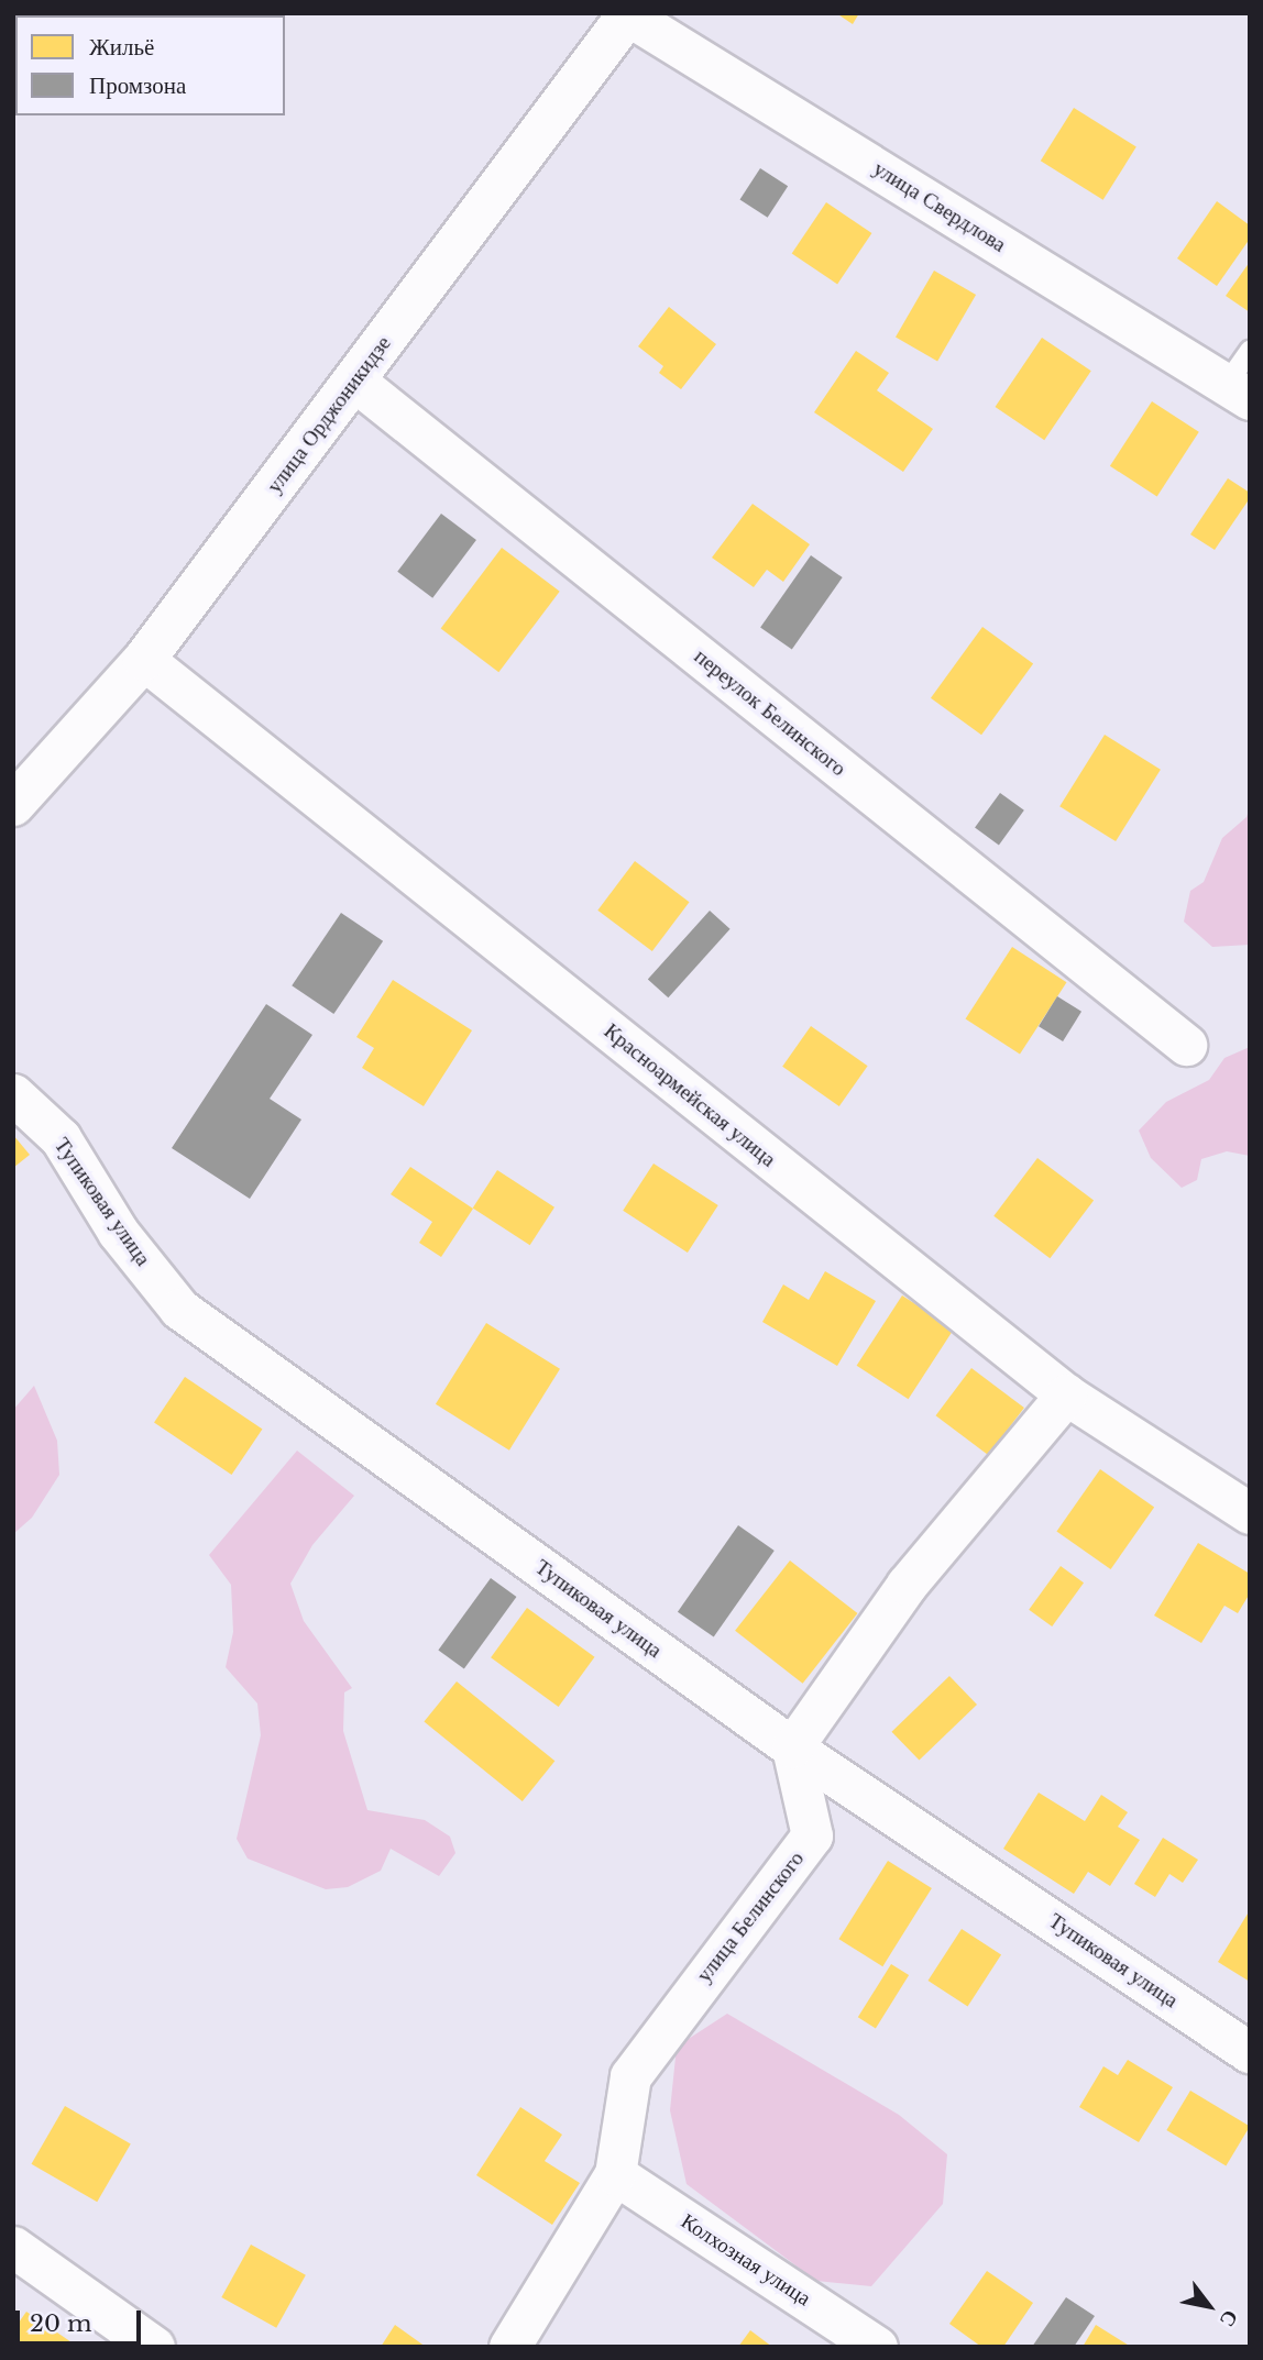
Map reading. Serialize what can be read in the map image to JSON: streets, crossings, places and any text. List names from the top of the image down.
{
  "streets": {
    "main road": ["улица Орджоникидзе"],
    "street": [
      "улица Свердлова",
      "переулок Белинского",
      "Красноармейская улица",
      "Тупиковая улица",
      "улица Белинского",
      "Колхозная улица"
    ]
  },
  "crossings": [
    ["улица Свердлова", "улица Орджоникидзе"],
    ["улица Орджоникидзе", "переулок Белинского"],
    ["улица Орджоникидзе", "Красноармейская улица"],
    ["Тупиковая улица", "улица Белинского"],
    ["улица Белинского", "Колхозная улица"]
  ],
  "legend": ["Жильё", "Промзона"],
  "scale_bar": "20 m",
  "north": "bottom right"
}
